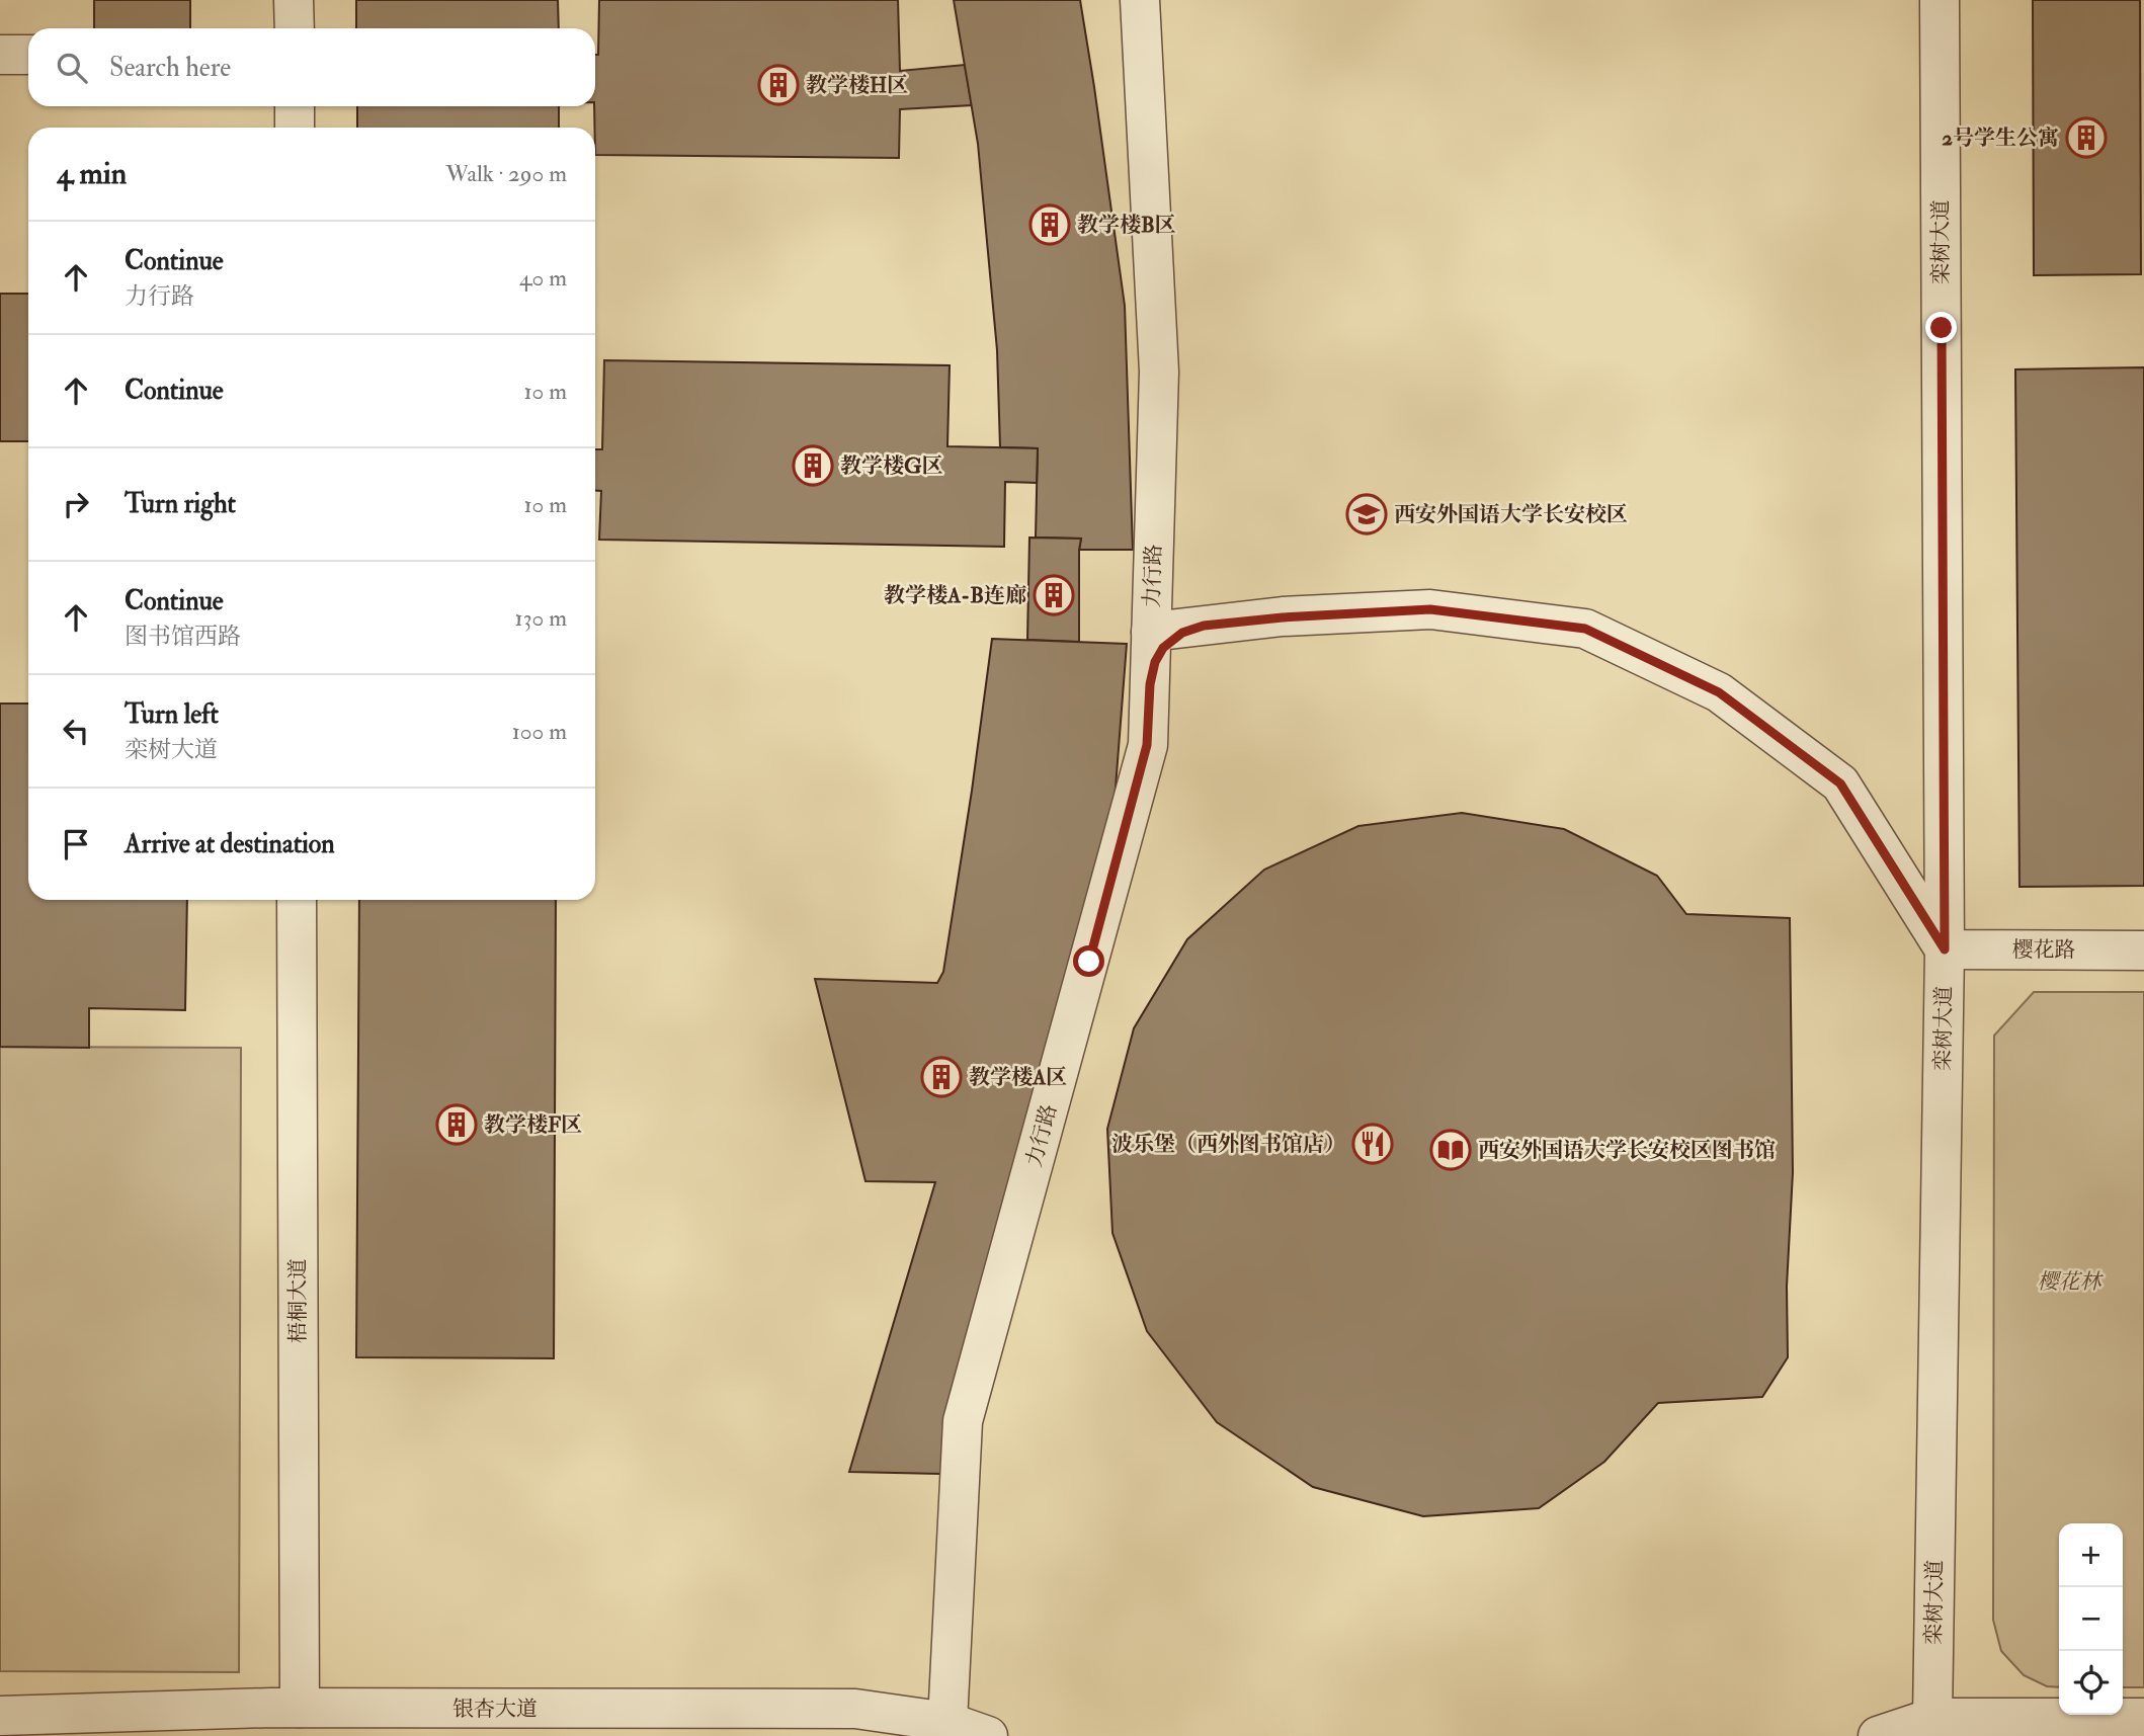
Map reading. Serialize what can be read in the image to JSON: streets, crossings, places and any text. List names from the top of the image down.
{
  "streets": {
    "street": [
      "栾树大道",
      "力行路",
      "樱花路",
      "梧桐大道",
      "银杏大道"
    ]
  },
  "crossings": [
    ["栾树大道", "樱花路"],
    ["力行路", "银杏大道"],
    ["梧桐大道", "银杏大道"]
  ],
  "parks": ["樱花林"],
  "places": {
    "building": [
      "教学楼H区",
      "2号学生公寓",
      "教学楼B区",
      "教学楼G区",
      "教学楼A-B连廊",
      "教学楼A区",
      "教学楼F区"
    ],
    "school or university": ["西安外国语大学长安校区"],
    "restaurant": ["波乐堡（西外图书馆店）"],
    "library": ["西安外国语大学长安校区图书馆"]
  },
  "page": {
    "search": "Search here",
    "heading": ["4 min", "Walk · 290 m"],
    "list": [
      ["Continue", "力行路", "40 m"],
      ["Continue", "10 m"],
      ["Turn right", "10 m"],
      ["Continue", "图书馆西路", "130 m"],
      ["Turn left", "栾树大道", "100 m"],
      "Arrive at destination"
    ],
    "map_buttons": ["+", "−"]
  }
}
